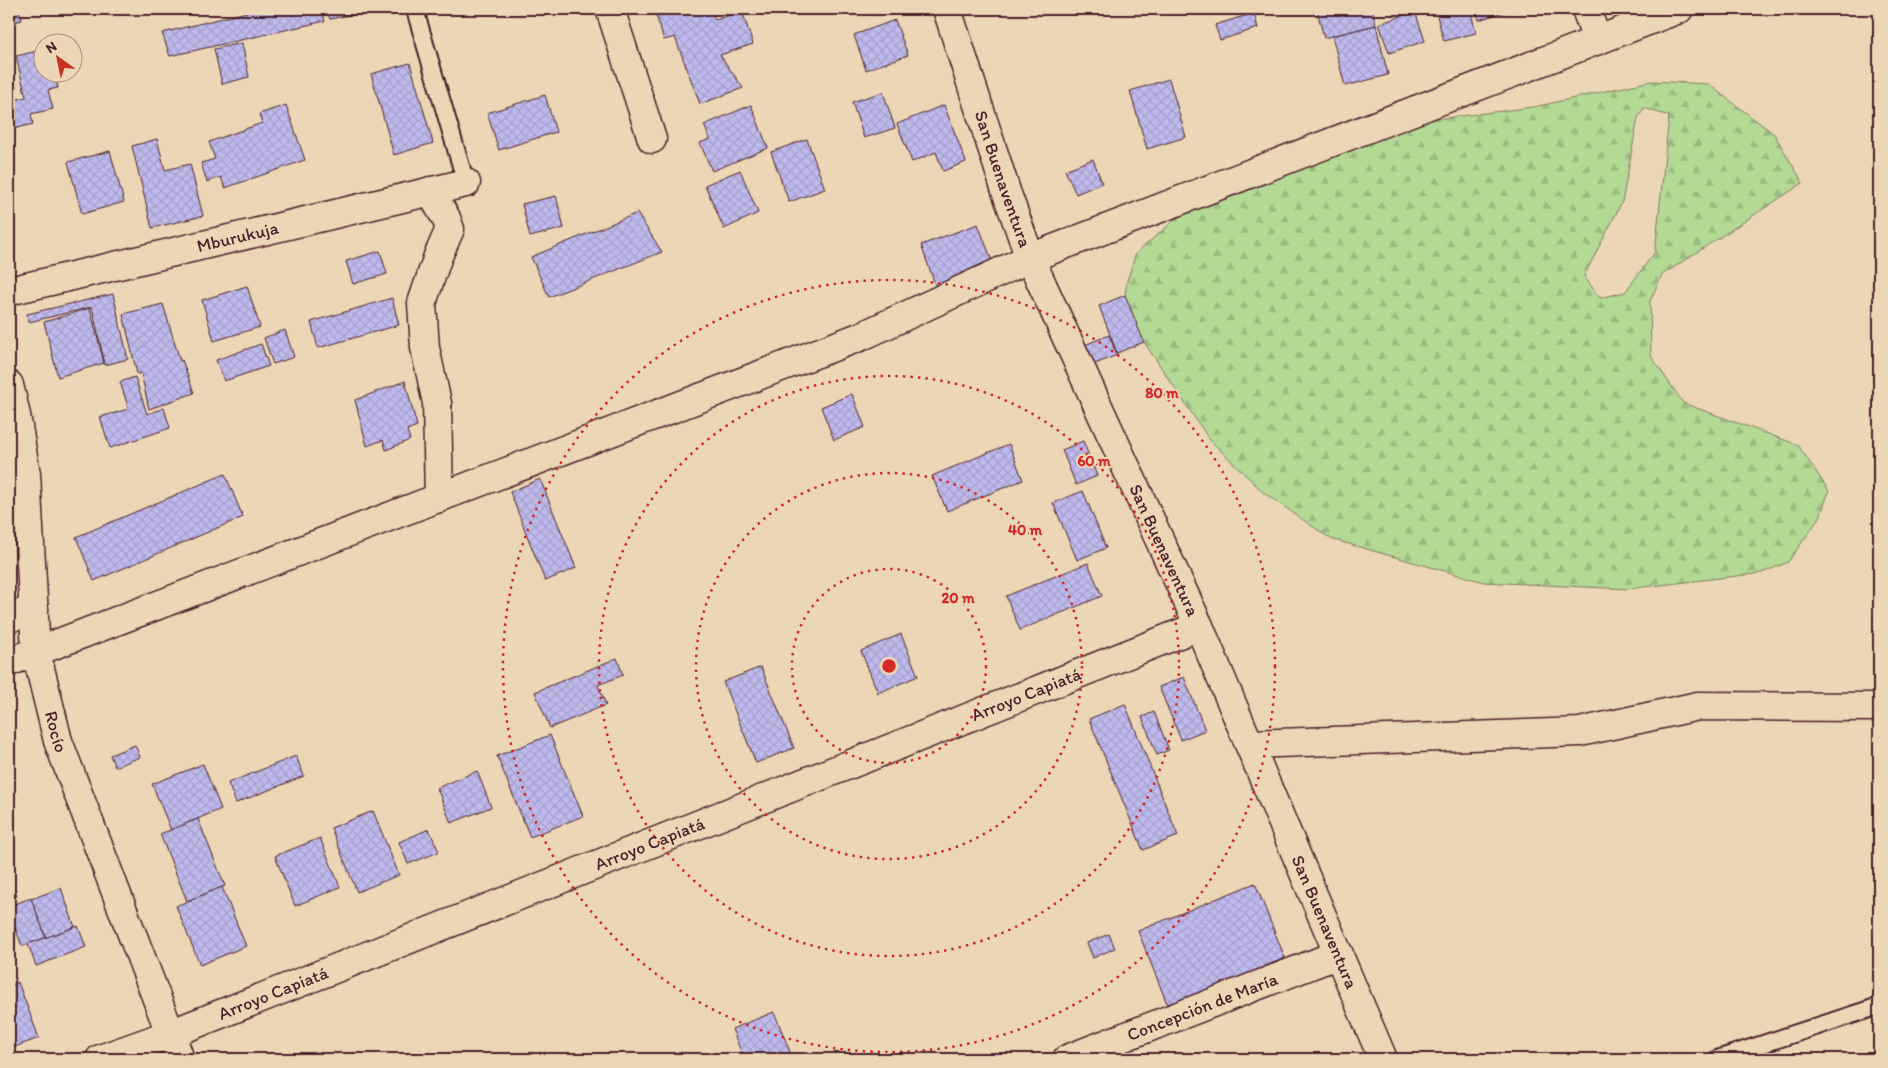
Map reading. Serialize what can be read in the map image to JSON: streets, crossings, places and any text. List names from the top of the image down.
{
  "streets": {
    "street": [
      "San Buenaventura",
      "Mburukuja",
      "Arroyo Capiatá",
      "Rocío",
      "Concepción de María"
    ]
  },
  "crossings": [
    ["San Buenaventura", "Arroyo Capiatá"],
    ["San Buenaventura", "Concepción de María"],
    ["Arroyo Capiatá", "Rocío"]
  ],
  "north": "top left",
  "rings": [
    "80 m",
    "60 m",
    "40 m",
    "20 m"
  ]
}
